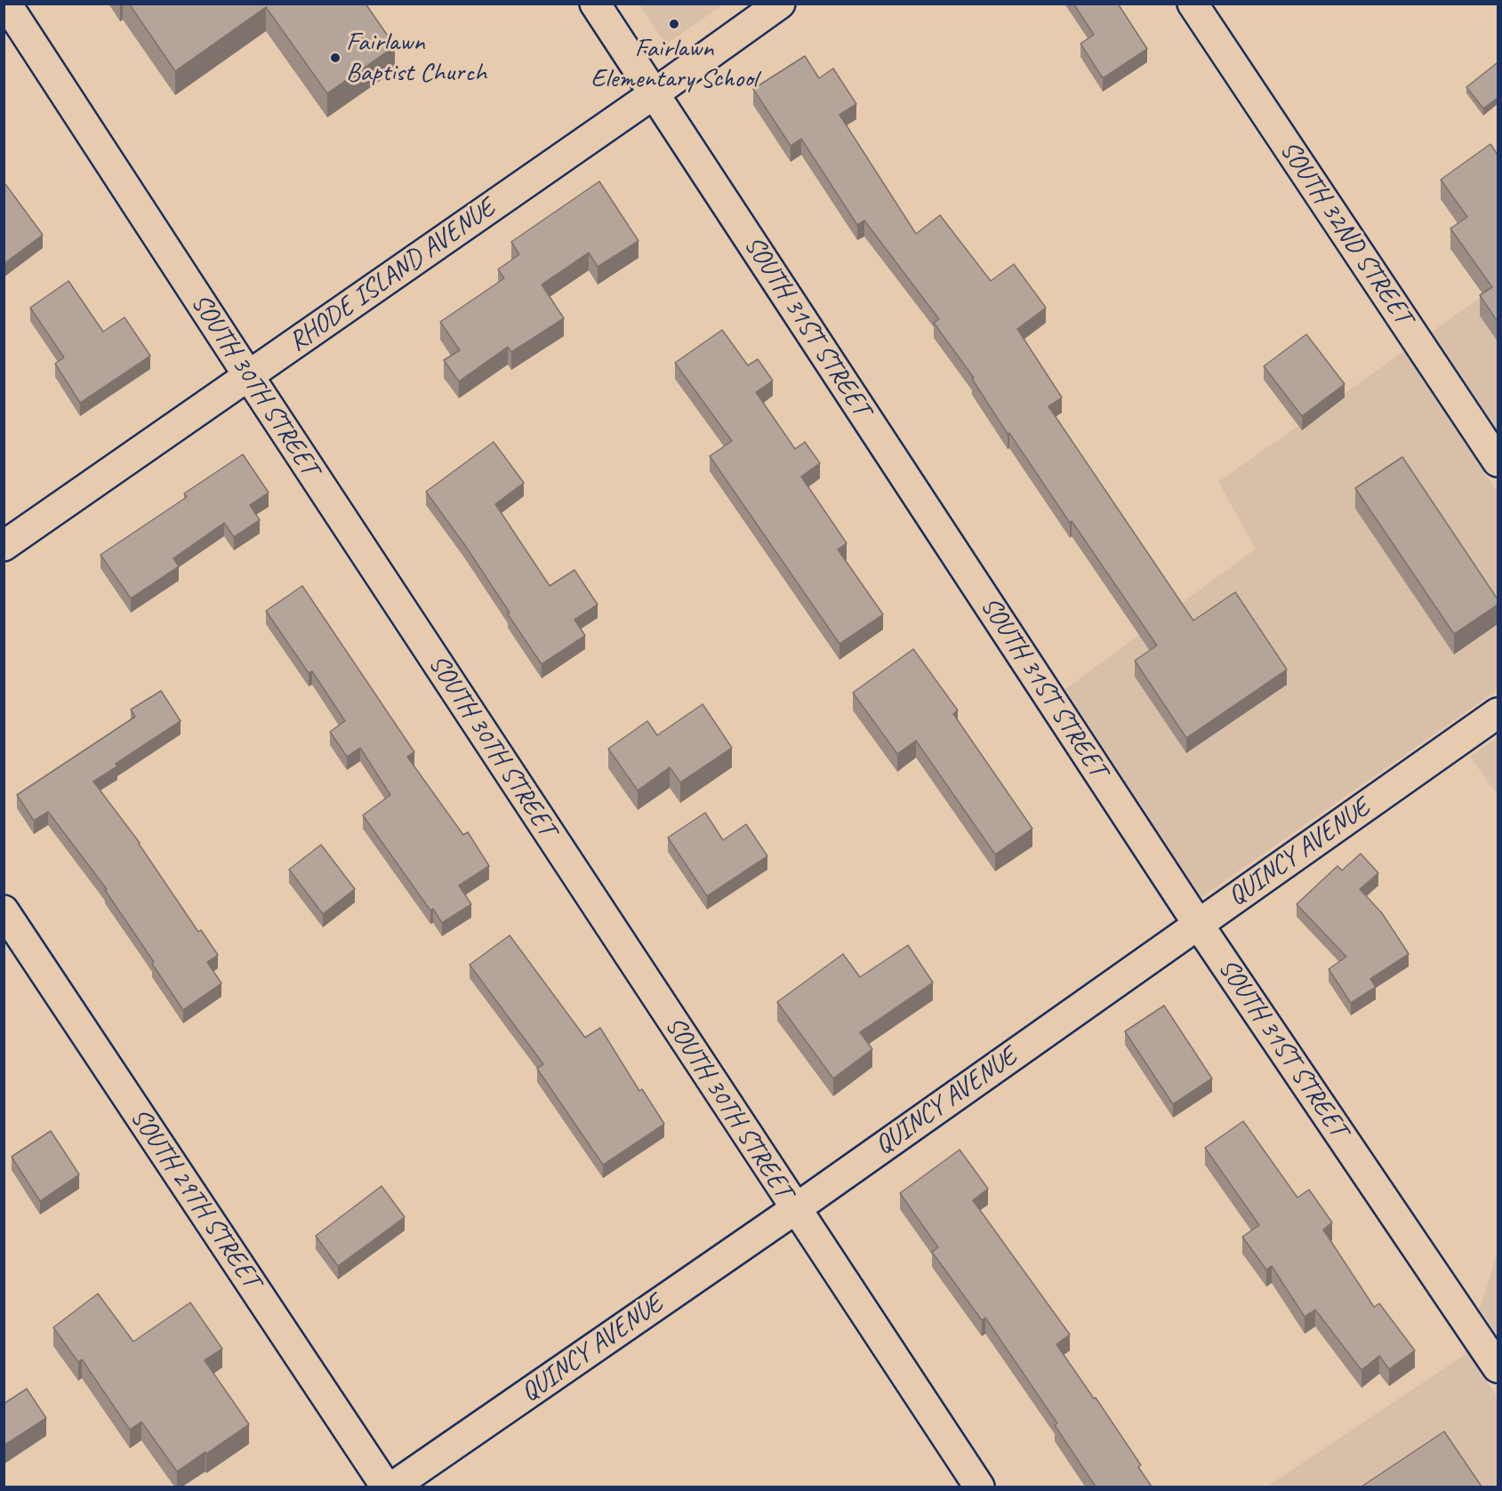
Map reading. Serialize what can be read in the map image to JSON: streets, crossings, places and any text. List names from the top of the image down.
{
  "streets": {
    "street": [
      "SOUTH 32ND STREET",
      "RHODE ISLAND AVENUE",
      "SOUTH 31ST STREET",
      "SOUTH 30TH STREET",
      "QUINCY AVENUE",
      "SOUTH 29TH STREET"
    ]
  },
  "crossings": [
    ["RHODE ISLAND AVENUE", "SOUTH 31ST STREET"],
    ["RHODE ISLAND AVENUE", "SOUTH 30TH STREET"],
    ["SOUTH 31ST STREET", "QUINCY AVENUE"],
    ["SOUTH 30TH STREET", "QUINCY AVENUE"]
  ],
  "places": ["Fairlawn Elementary School", "Fairlawn Baptist Church"]
}
